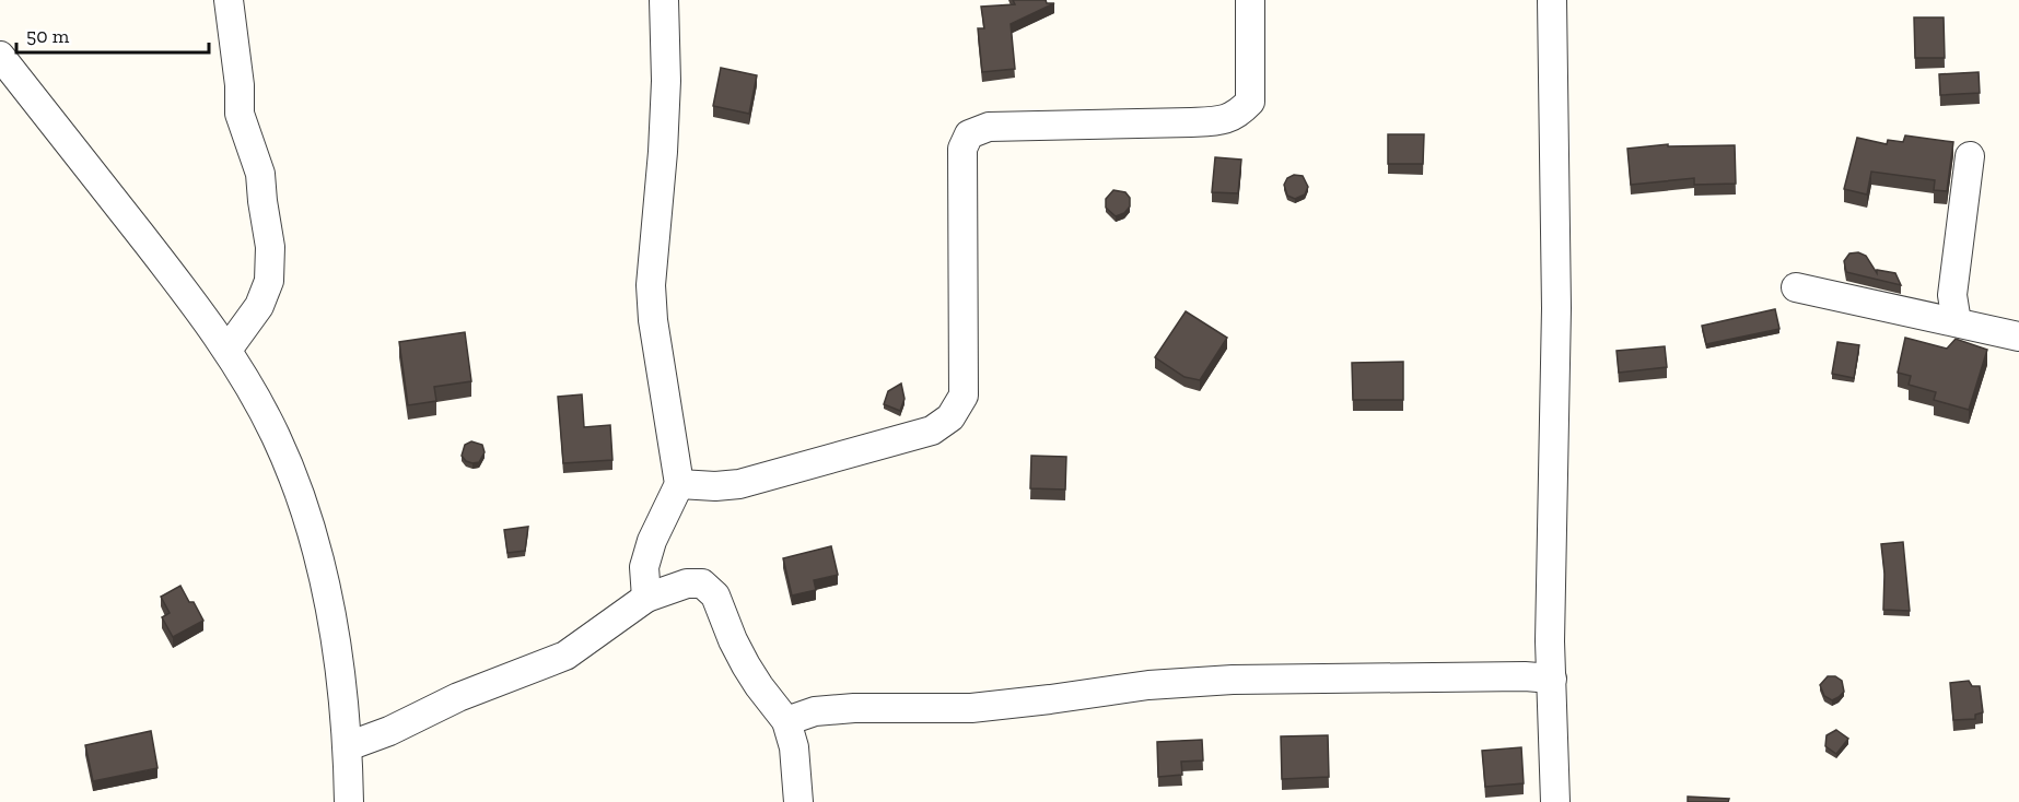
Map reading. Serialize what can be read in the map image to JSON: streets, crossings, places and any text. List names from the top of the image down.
{
  "scale_bar": "50 m"
}
